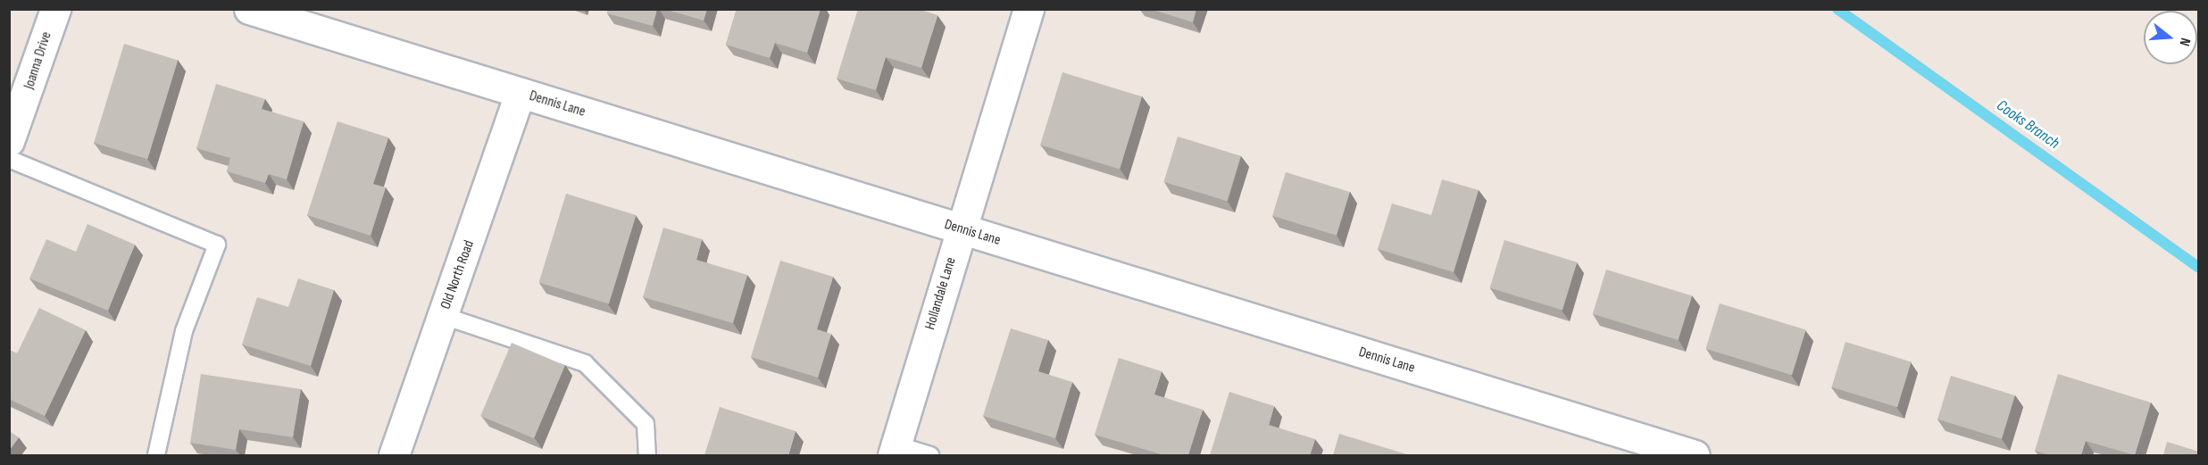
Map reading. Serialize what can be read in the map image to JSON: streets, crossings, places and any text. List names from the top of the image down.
{
  "streets": {
    "street": [
      "Joanna Drive",
      "Dennis Lane",
      "Old North Road",
      "Hollandale Lane"
    ]
  },
  "crossings": [
    ["Dennis Lane", "Old North Road"],
    ["Dennis Lane", "Hollandale Lane"]
  ],
  "water": ["Cooks Branch"],
  "north": "right"
}
